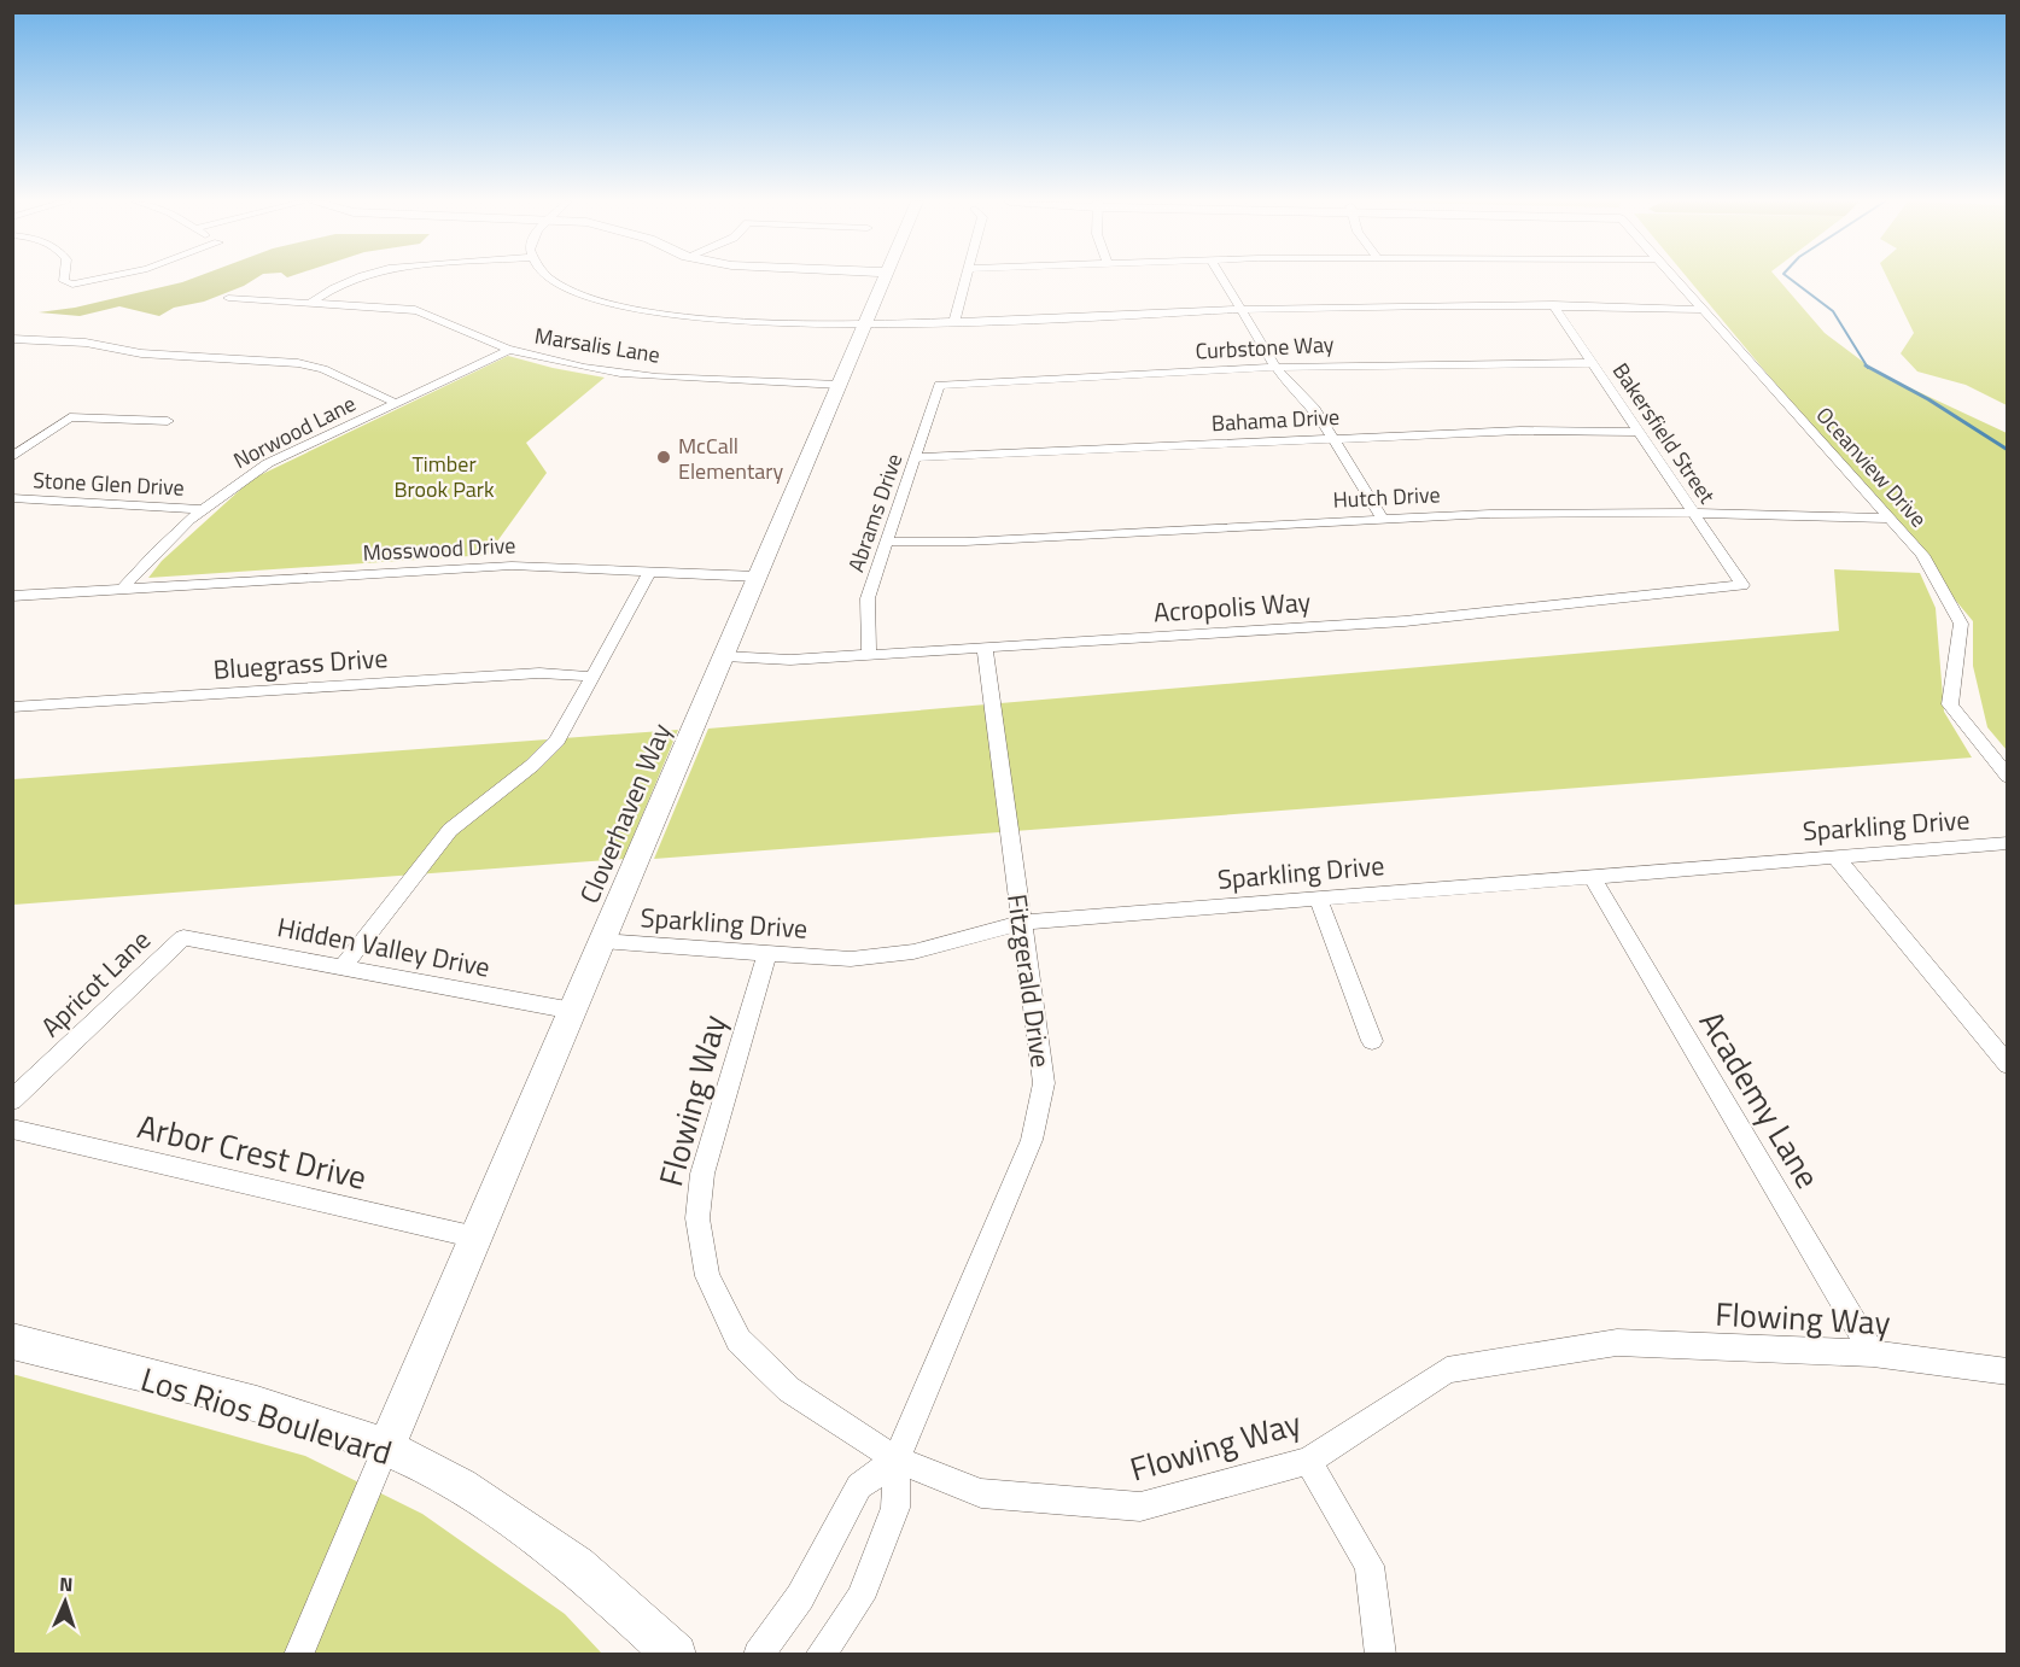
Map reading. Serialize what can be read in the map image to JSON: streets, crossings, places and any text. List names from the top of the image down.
{
  "streets": {
    "street": [
      "Marsalis Lane",
      "Curbstone Way",
      "Bahama Drive",
      "Norwood Lane",
      "Bakersfield Street",
      "Oceanview Drive",
      "Stone Glen Drive",
      "Hutch Drive",
      "Abrams Drive",
      "Mosswood Drive",
      "Acropolis Way",
      "Bluegrass Drive",
      "Cloverhaven Way",
      "Sparkling Drive",
      "Hidden Valley Drive",
      "Fitzgerald Drive",
      "Apricot Lane",
      "Academy Lane",
      "Flowing Way",
      "Arbor Crest Drive",
      "Los Rios Boulevard"
    ]
  },
  "crossings": [
    ["Marsalis Lane", "Norwood Lane"],
    ["Marsalis Lane", "Cloverhaven Way"],
    ["Curbstone Way", "Bakersfield Street"],
    ["Curbstone Way", "Abrams Drive"],
    ["Bahama Drive", "Bakersfield Street"],
    ["Bahama Drive", "Abrams Drive"],
    ["Norwood Lane", "Stone Glen Drive"],
    ["Norwood Lane", "Mosswood Drive"],
    ["Bakersfield Street", "Hutch Drive"],
    ["Bakersfield Street", "Acropolis Way"],
    ["Oceanview Drive", "Hutch Drive"],
    ["Hutch Drive", "Abrams Drive"],
    ["Abrams Drive", "Acropolis Way"],
    ["Mosswood Drive", "Cloverhaven Way"],
    ["Acropolis Way", "Cloverhaven Way"],
    ["Acropolis Way", "Fitzgerald Drive"],
    ["Cloverhaven Way", "Sparkling Drive"],
    ["Cloverhaven Way", "Hidden Valley Drive"],
    ["Cloverhaven Way", "Arbor Crest Drive"],
    ["Cloverhaven Way", "Los Rios Boulevard"],
    ["Sparkling Drive", "Fitzgerald Drive"],
    ["Sparkling Drive", "Academy Lane"],
    ["Sparkling Drive", "Flowing Way"],
    ["Hidden Valley Drive", "Apricot Lane"],
    ["Fitzgerald Drive", "Flowing Way"],
    ["Academy Lane", "Flowing Way"]
  ],
  "parks": ["Timber Brook Park"],
  "places": ["McCall Elementary"],
  "north": "top"
}
